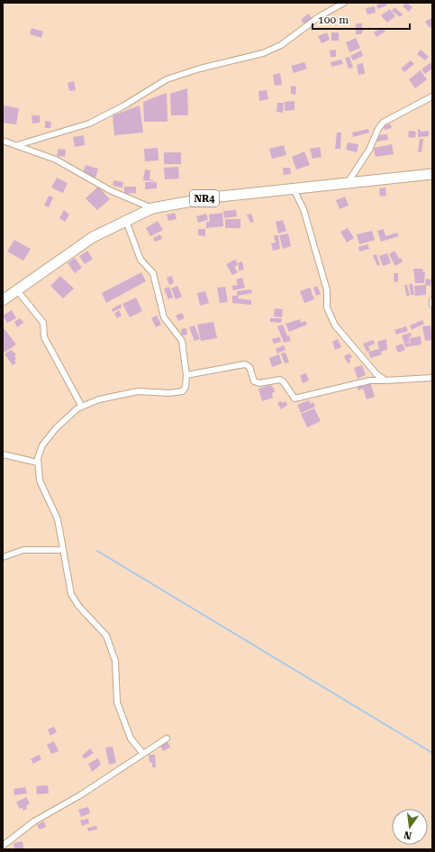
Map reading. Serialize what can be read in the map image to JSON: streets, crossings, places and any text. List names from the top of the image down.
{
  "streets": {
    "highway": ["NR4"]
  },
  "scale_bar": "100 m",
  "north": "bottom"
}
